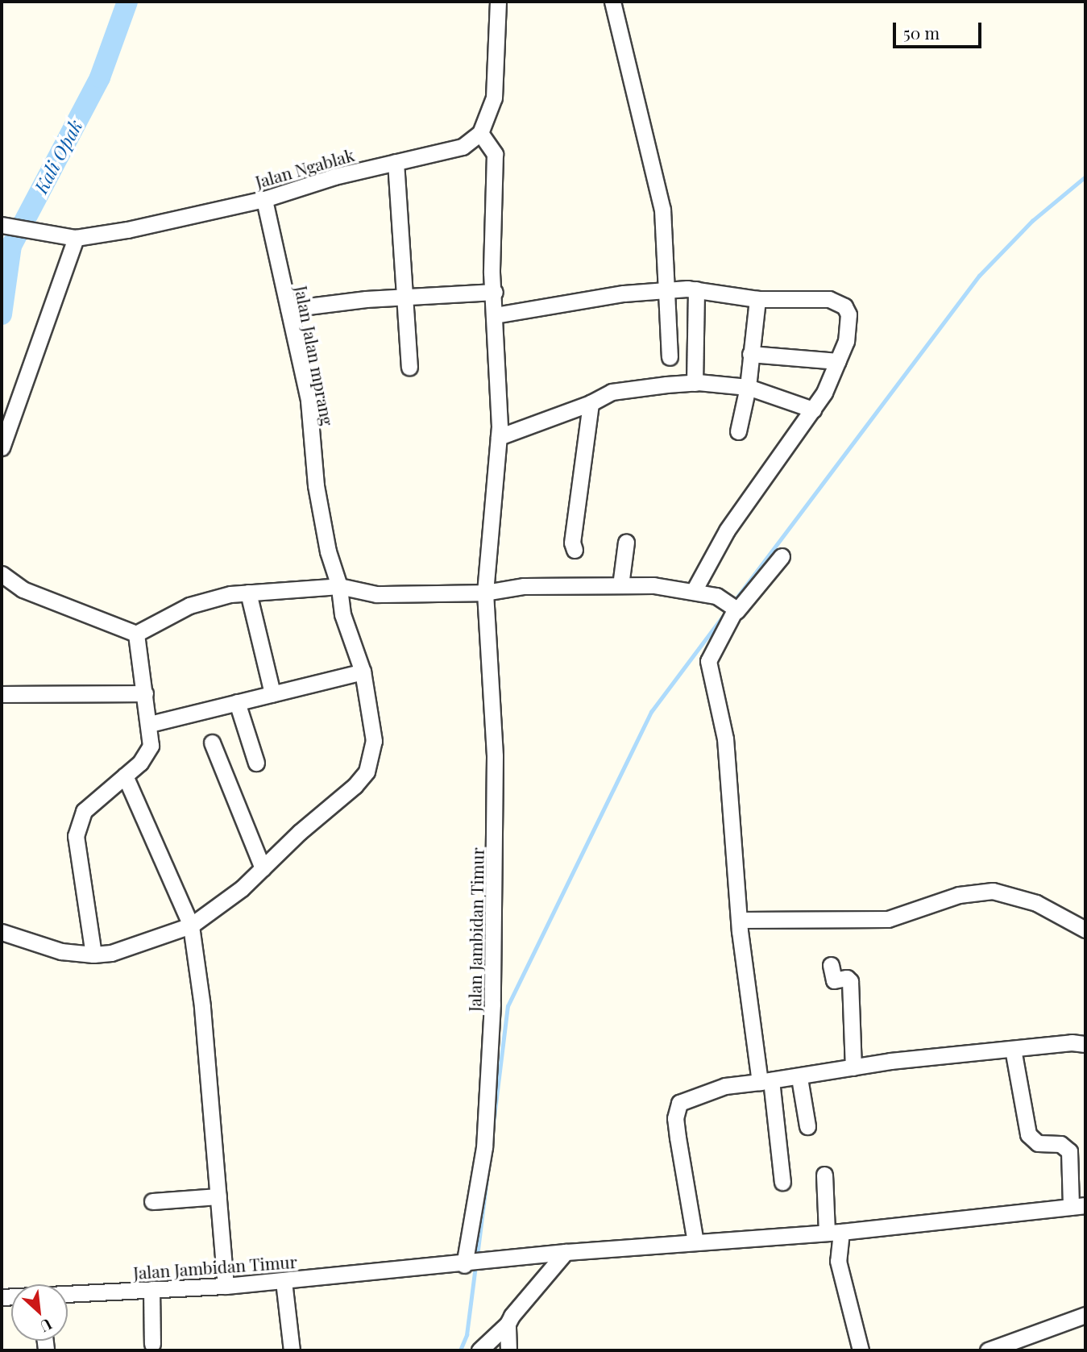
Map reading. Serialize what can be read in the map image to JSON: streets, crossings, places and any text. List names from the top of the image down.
{
  "streets": {
    "street": ["Jalan Ngablak", "Jalan Jalan mprang", "Jalan Jambidan Timur"]
  },
  "crossings": [
    ["Jalan Ngablak", "Jalan Jalan mprang"],
    ["Jalan Ngablak", "Jalan Jambidan Timur"]
  ],
  "water": ["Kali Opak"],
  "scale_bar": "50 m",
  "north": "bottom right"
}
